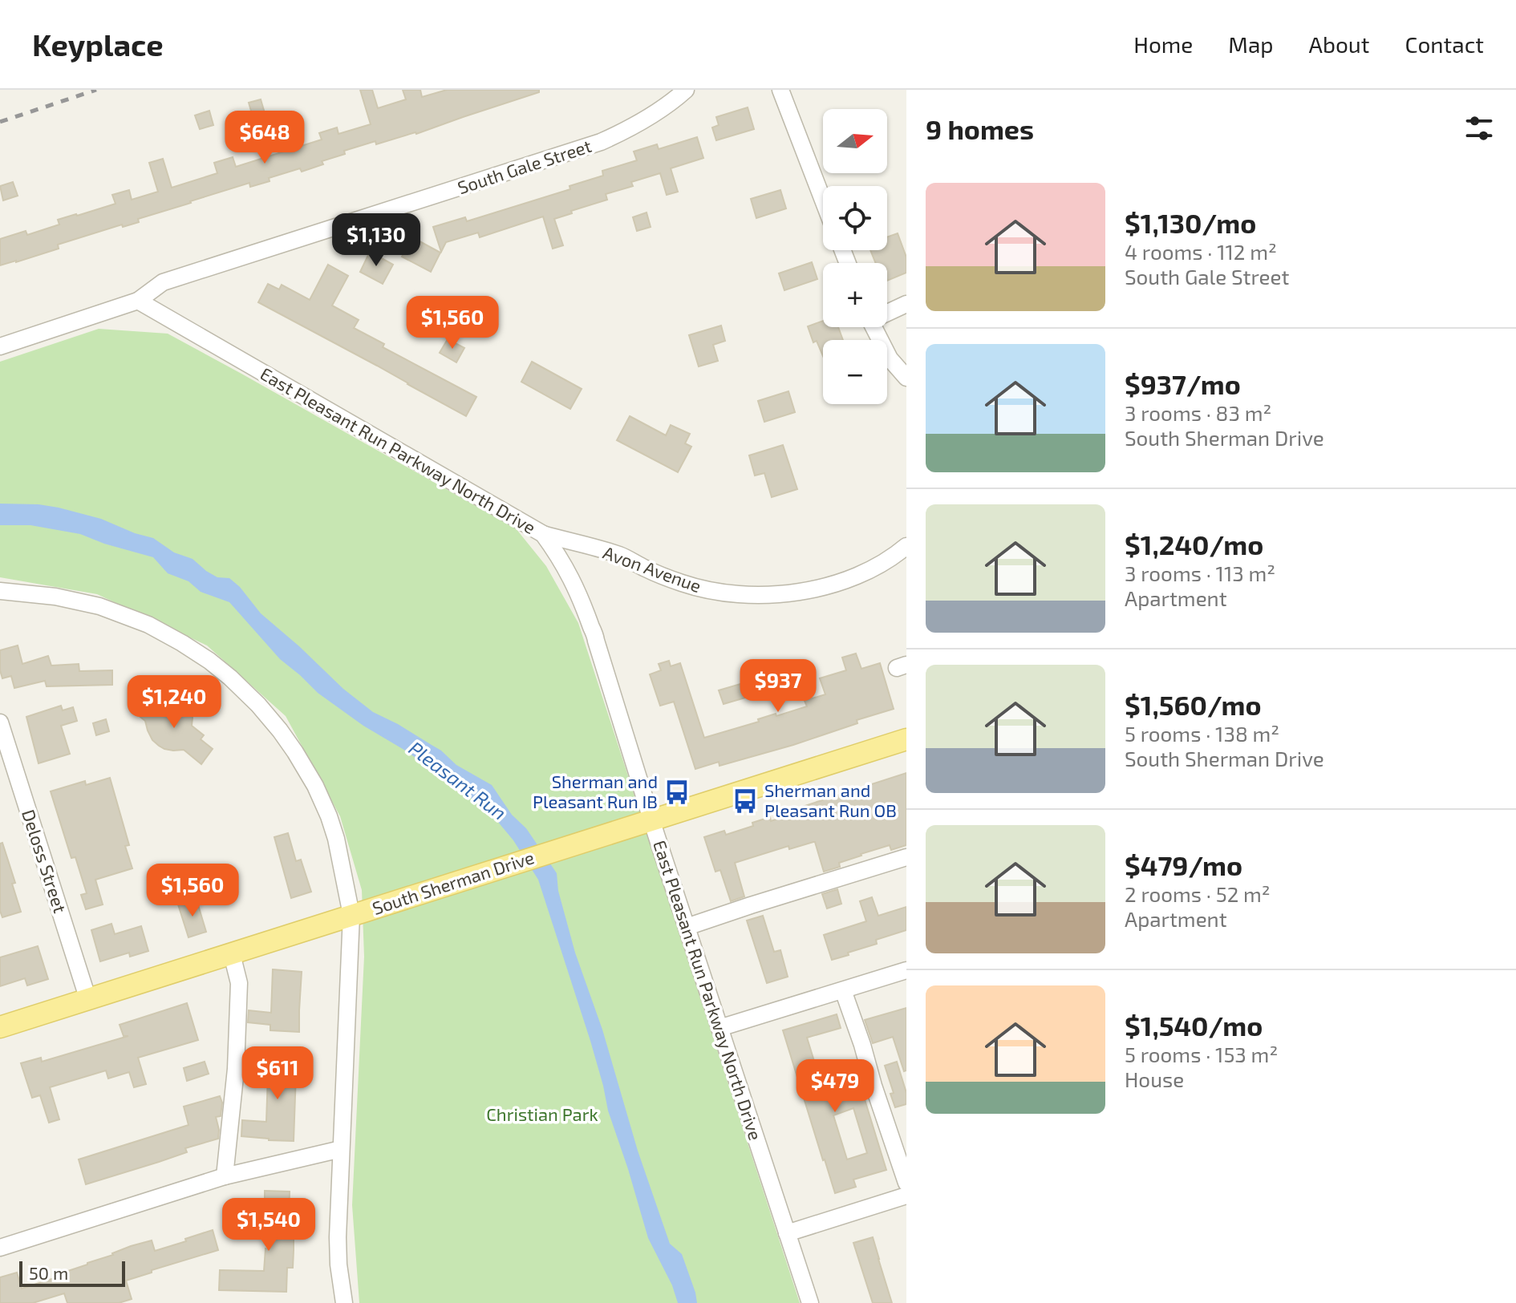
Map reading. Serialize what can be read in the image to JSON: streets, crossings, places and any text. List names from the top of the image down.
{
  "streets": {
    "main road": ["South Sherman Drive"],
    "street": [
      "South Gale Street",
      "East Pleasant Run Parkway North Drive",
      "Avon Avenue",
      "Deloss Street"
    ]
  },
  "crossings": [
    ["South Gale Street", "East Pleasant Run Parkway North Drive"],
    ["East Pleasant Run Parkway North Drive", "Avon Avenue"],
    ["East Pleasant Run Parkway North Drive", "South Sherman Drive"],
    ["Deloss Street", "South Sherman Drive"]
  ],
  "water": ["Pleasant Run"],
  "parks": ["Christian Park"],
  "places": {
    "bus stop": ["Sherman and Pleasant Run IB", "Sherman and Pleasant Run OB"]
  },
  "scale_bar": "50 m",
  "north": "right",
  "page": {
    "header": "Keyplace",
    "nav": [
      "Home",
      "Map",
      "About",
      "Contact"
    ],
    "heading": "9 homes",
    "map_buttons": ["+", "−"],
    "price": [
      "$648",
      "$1,130",
      "$1,560",
      "$937",
      "$1,240",
      "$1,560",
      "$611",
      "$479",
      "$1,540"
    ],
    "list": [
      {
        "name": "$1,130/mo",
        "note": "4 rooms · 112 m² · South Gale Street"
      },
      {
        "name": "$937/mo",
        "note": "3 rooms · 83 m² · South Sherman Drive"
      },
      {
        "name": "$1,240/mo",
        "note": "3 rooms · 113 m² · Apartment"
      },
      {
        "name": "$1,560/mo",
        "note": "5 rooms · 138 m² · South Sherman Drive"
      },
      {
        "name": "$479/mo",
        "note": "2 rooms · 52 m² · Apartment"
      },
      {
        "name": "$1,540/mo",
        "note": "5 rooms · 153 m² · House"
      }
    ],
    "scale": "50 m"
  }
}
